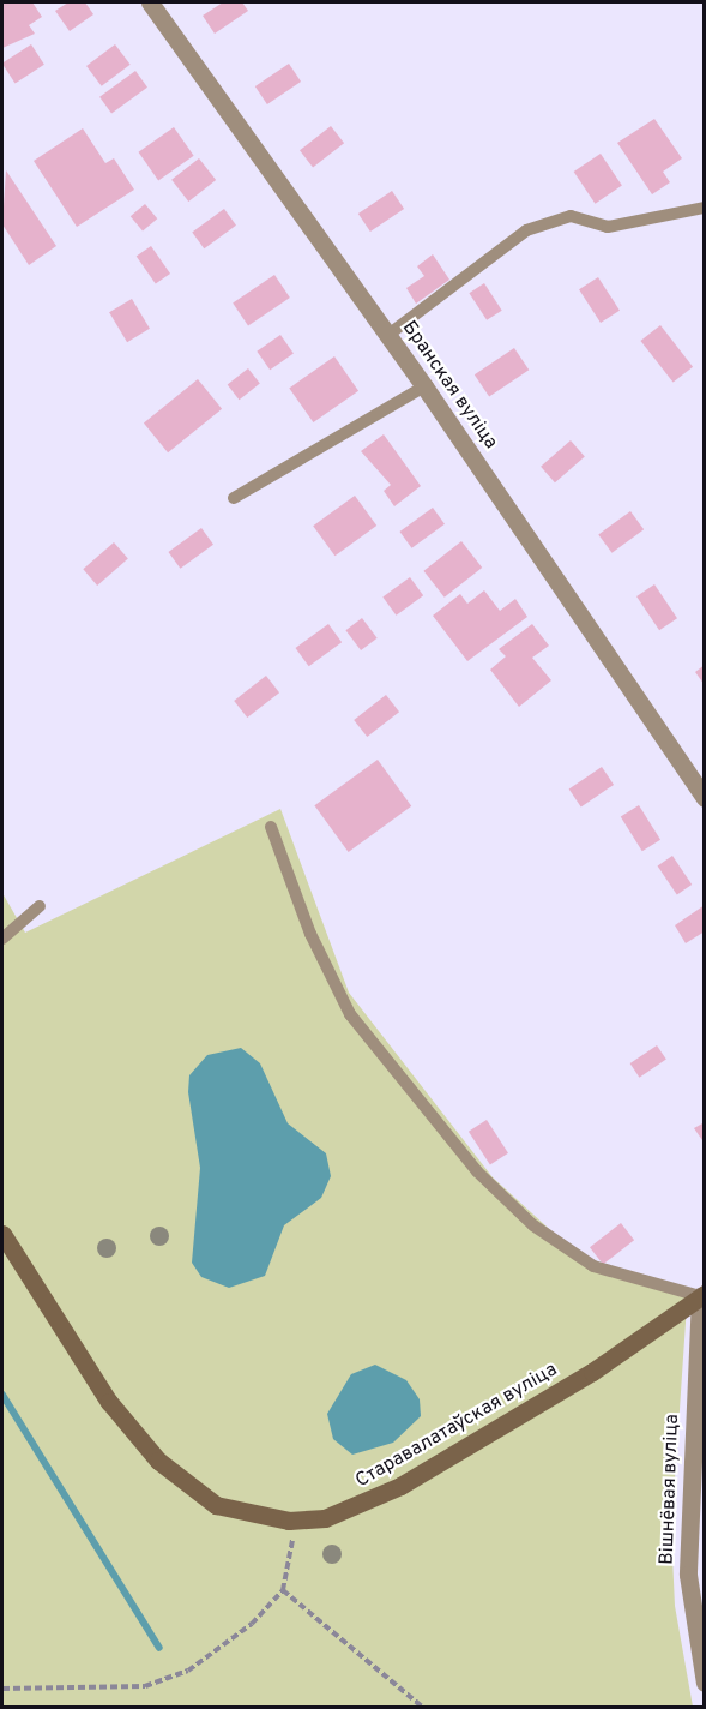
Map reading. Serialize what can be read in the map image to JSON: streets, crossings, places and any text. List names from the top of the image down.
{
  "streets": {
    "street": ["Бранская вуліца", "Старавалатаўская вуліца", "Вішнёвая вуліца"]
  },
  "crossings": [
    ["Старавалатаўская вуліца", "Вішнёвая вуліца"]
  ]
}
